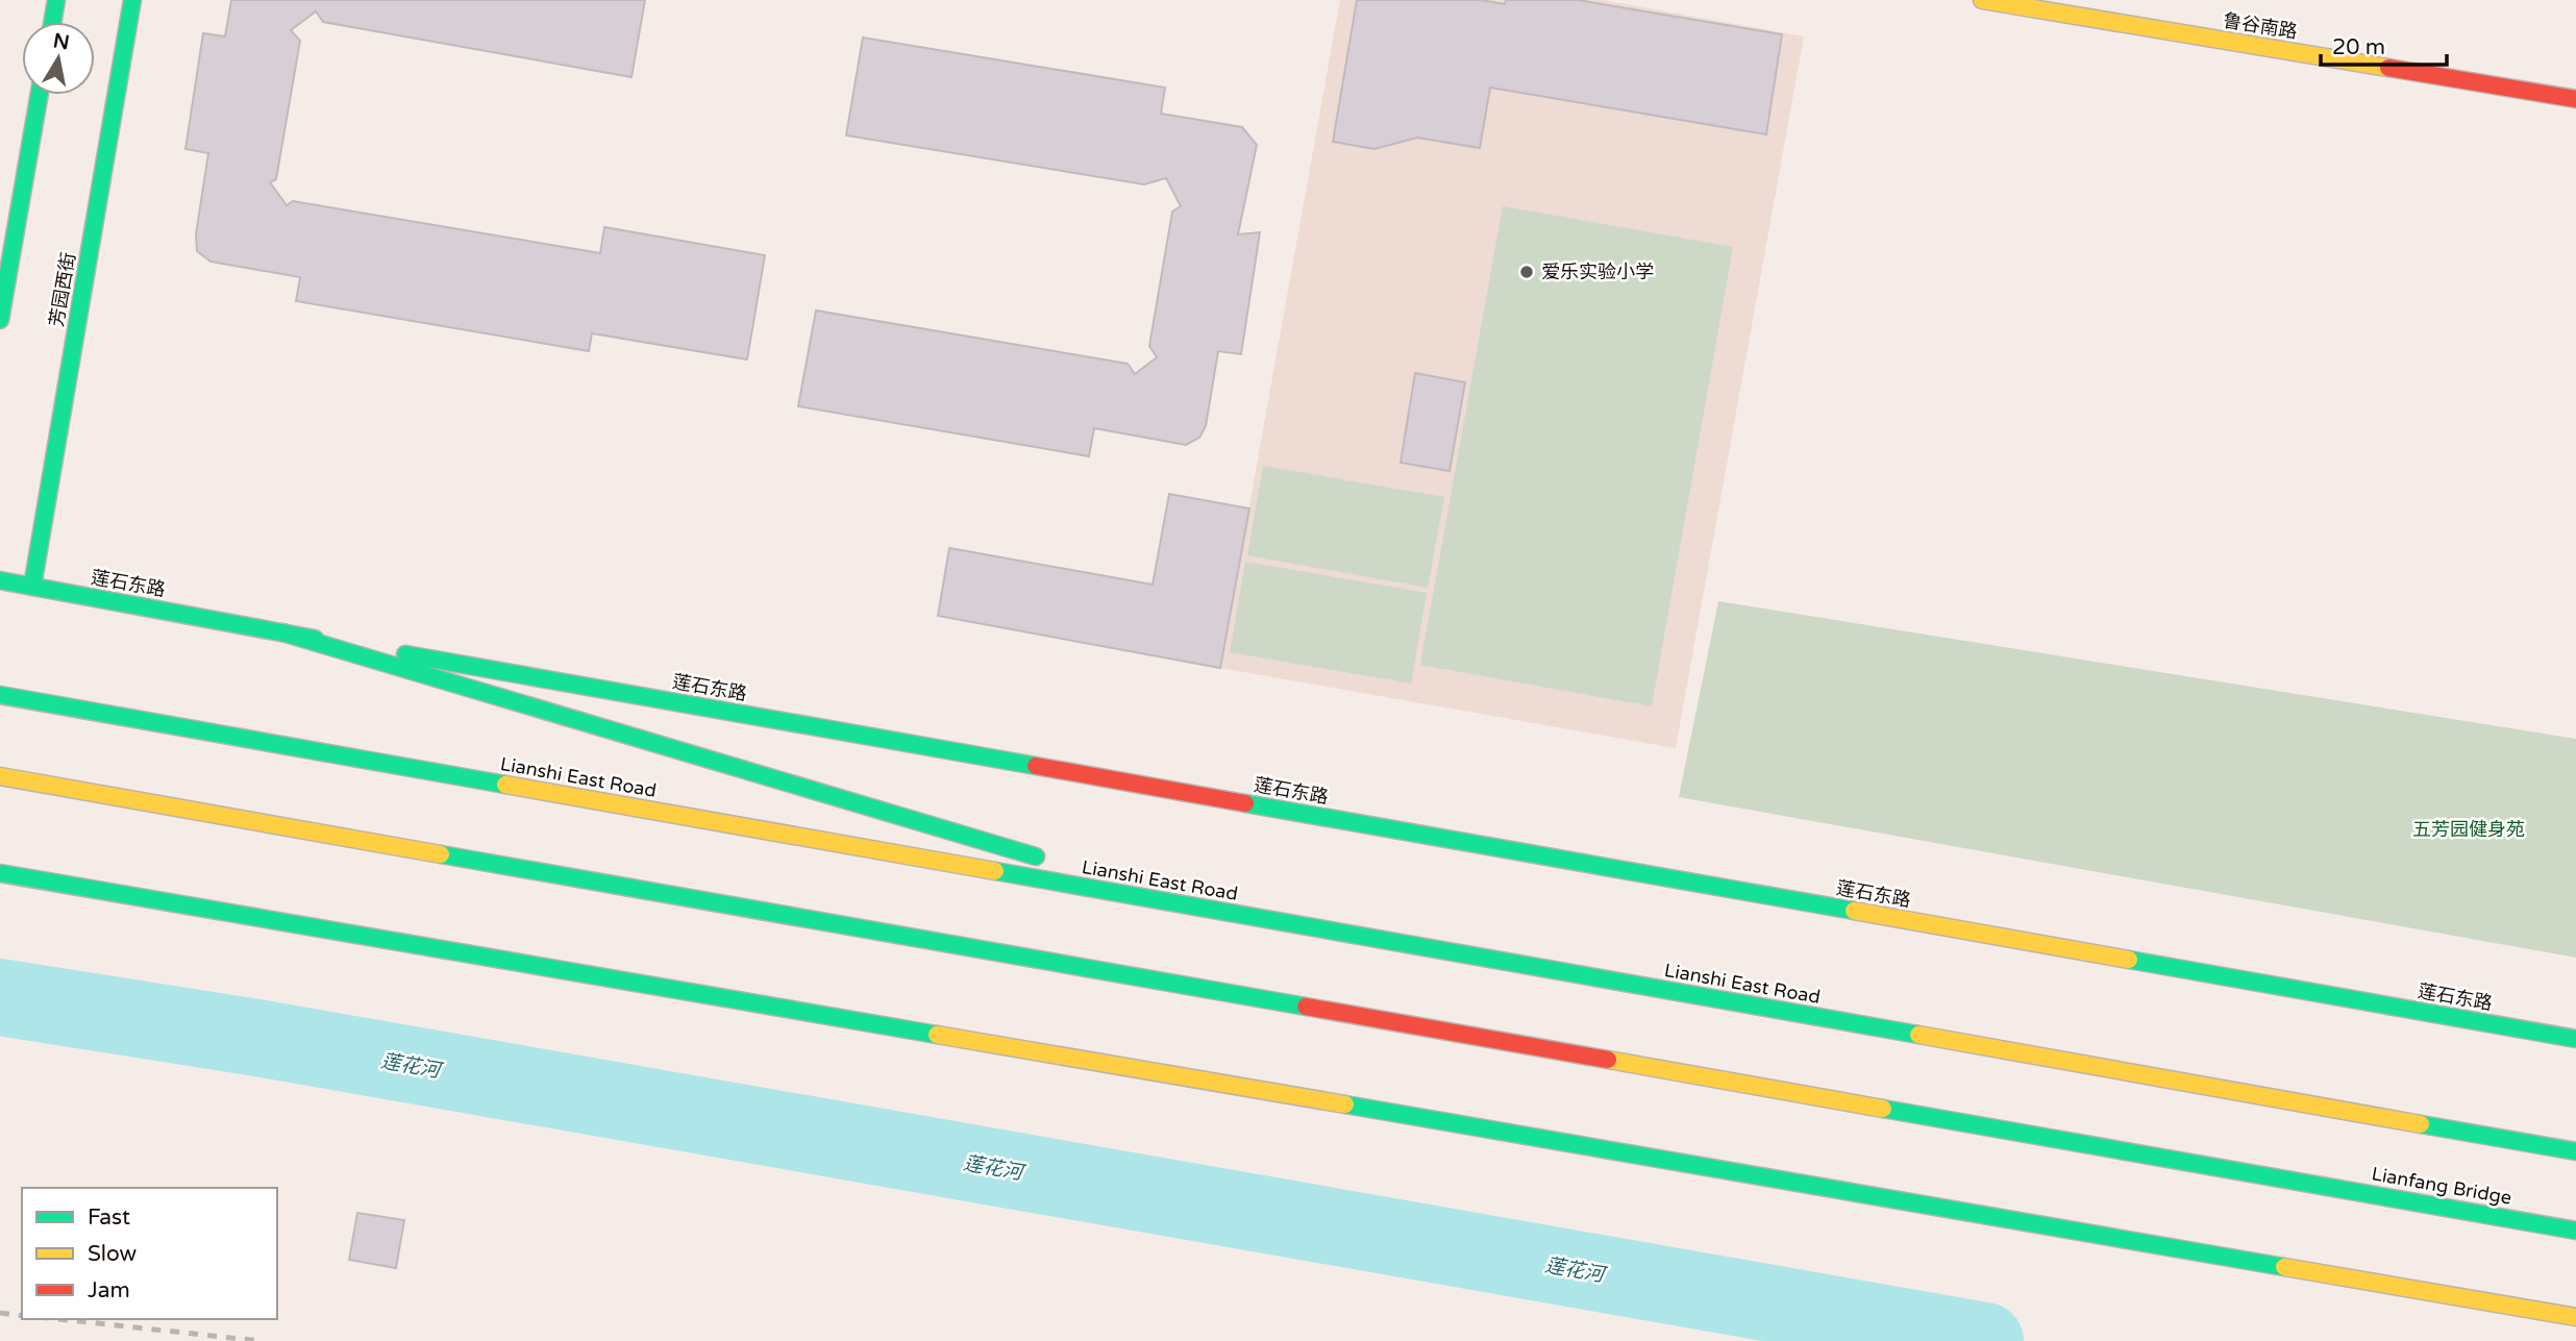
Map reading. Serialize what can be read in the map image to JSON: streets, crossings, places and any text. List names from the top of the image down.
{
  "streets": {
    "main road": [
      "鲁谷南路",
      "芳园西街",
      "莲石东路",
      "Lianshi East Road",
      "Lianfang Bridge"
    ]
  },
  "crossings": [
    ["芳园西街", "莲石东路"]
  ],
  "water": ["莲花河"],
  "parks": ["五芳园健身苑"],
  "places": ["爱乐实验小学"],
  "legend": ["Fast", "Slow", "Jam"],
  "scale_bar": "20 m",
  "north": "top"
}
